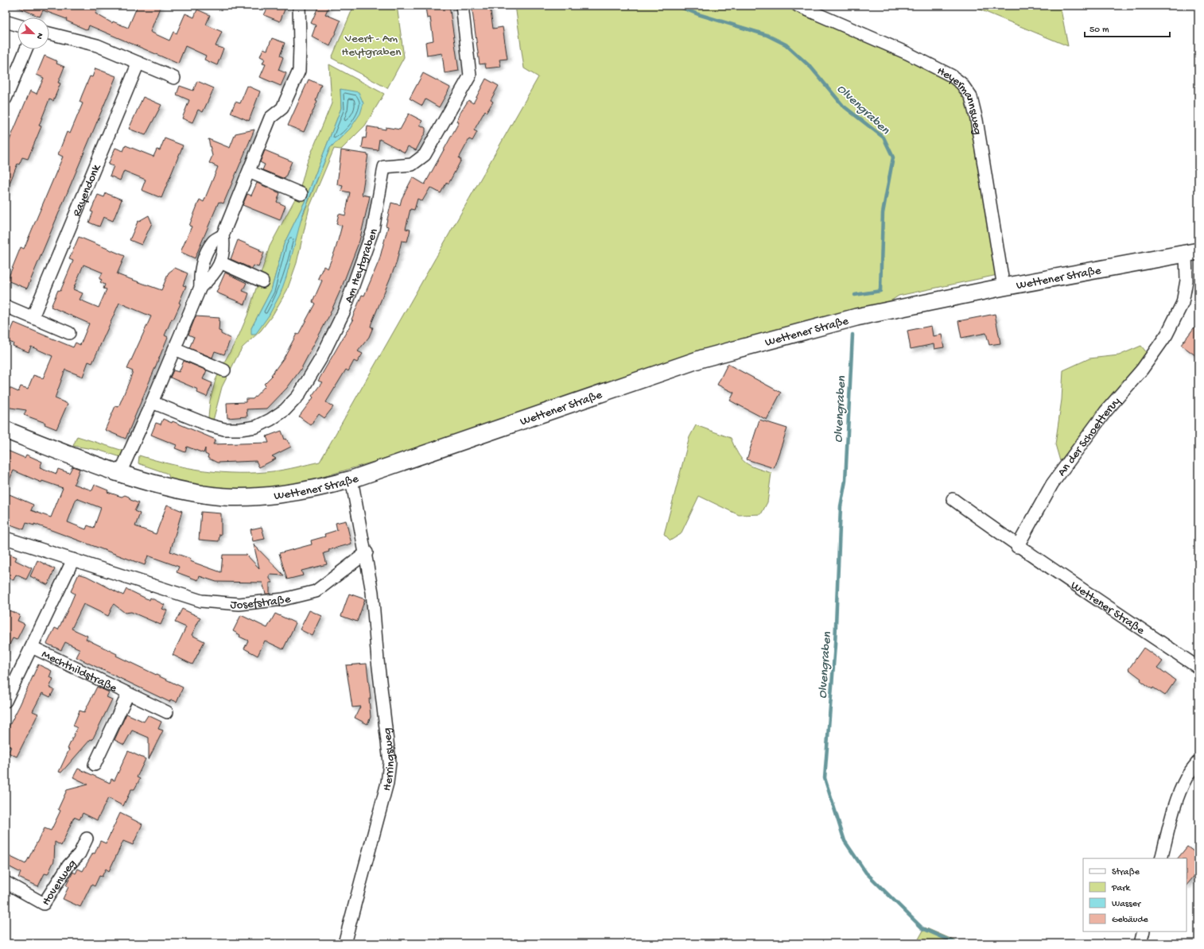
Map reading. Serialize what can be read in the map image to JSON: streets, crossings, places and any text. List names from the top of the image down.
{
  "streets": {
    "street": [
      "Heyermannsweg",
      "Rayendonk",
      "Am Heytgraben",
      "Wettener Straße",
      "An der Schoetteruy",
      "Josefstraße",
      "Mechthildstraße",
      "Herringsweg",
      "Hovenweg"
    ]
  },
  "crossings": [
    ["Heyermannsweg", "Wettener Straße"],
    ["Wettener Straße", "An der Schoetteruy"],
    ["Josefstraße", "Herringsweg"]
  ],
  "water": ["Olvengraben"],
  "parks": ["Veert - Am Heytgraben"],
  "legend": [
    "Straße",
    "Park",
    "Wasser",
    "Gebäude"
  ],
  "scale_bar": "50 m",
  "north": "bottom right"
}
